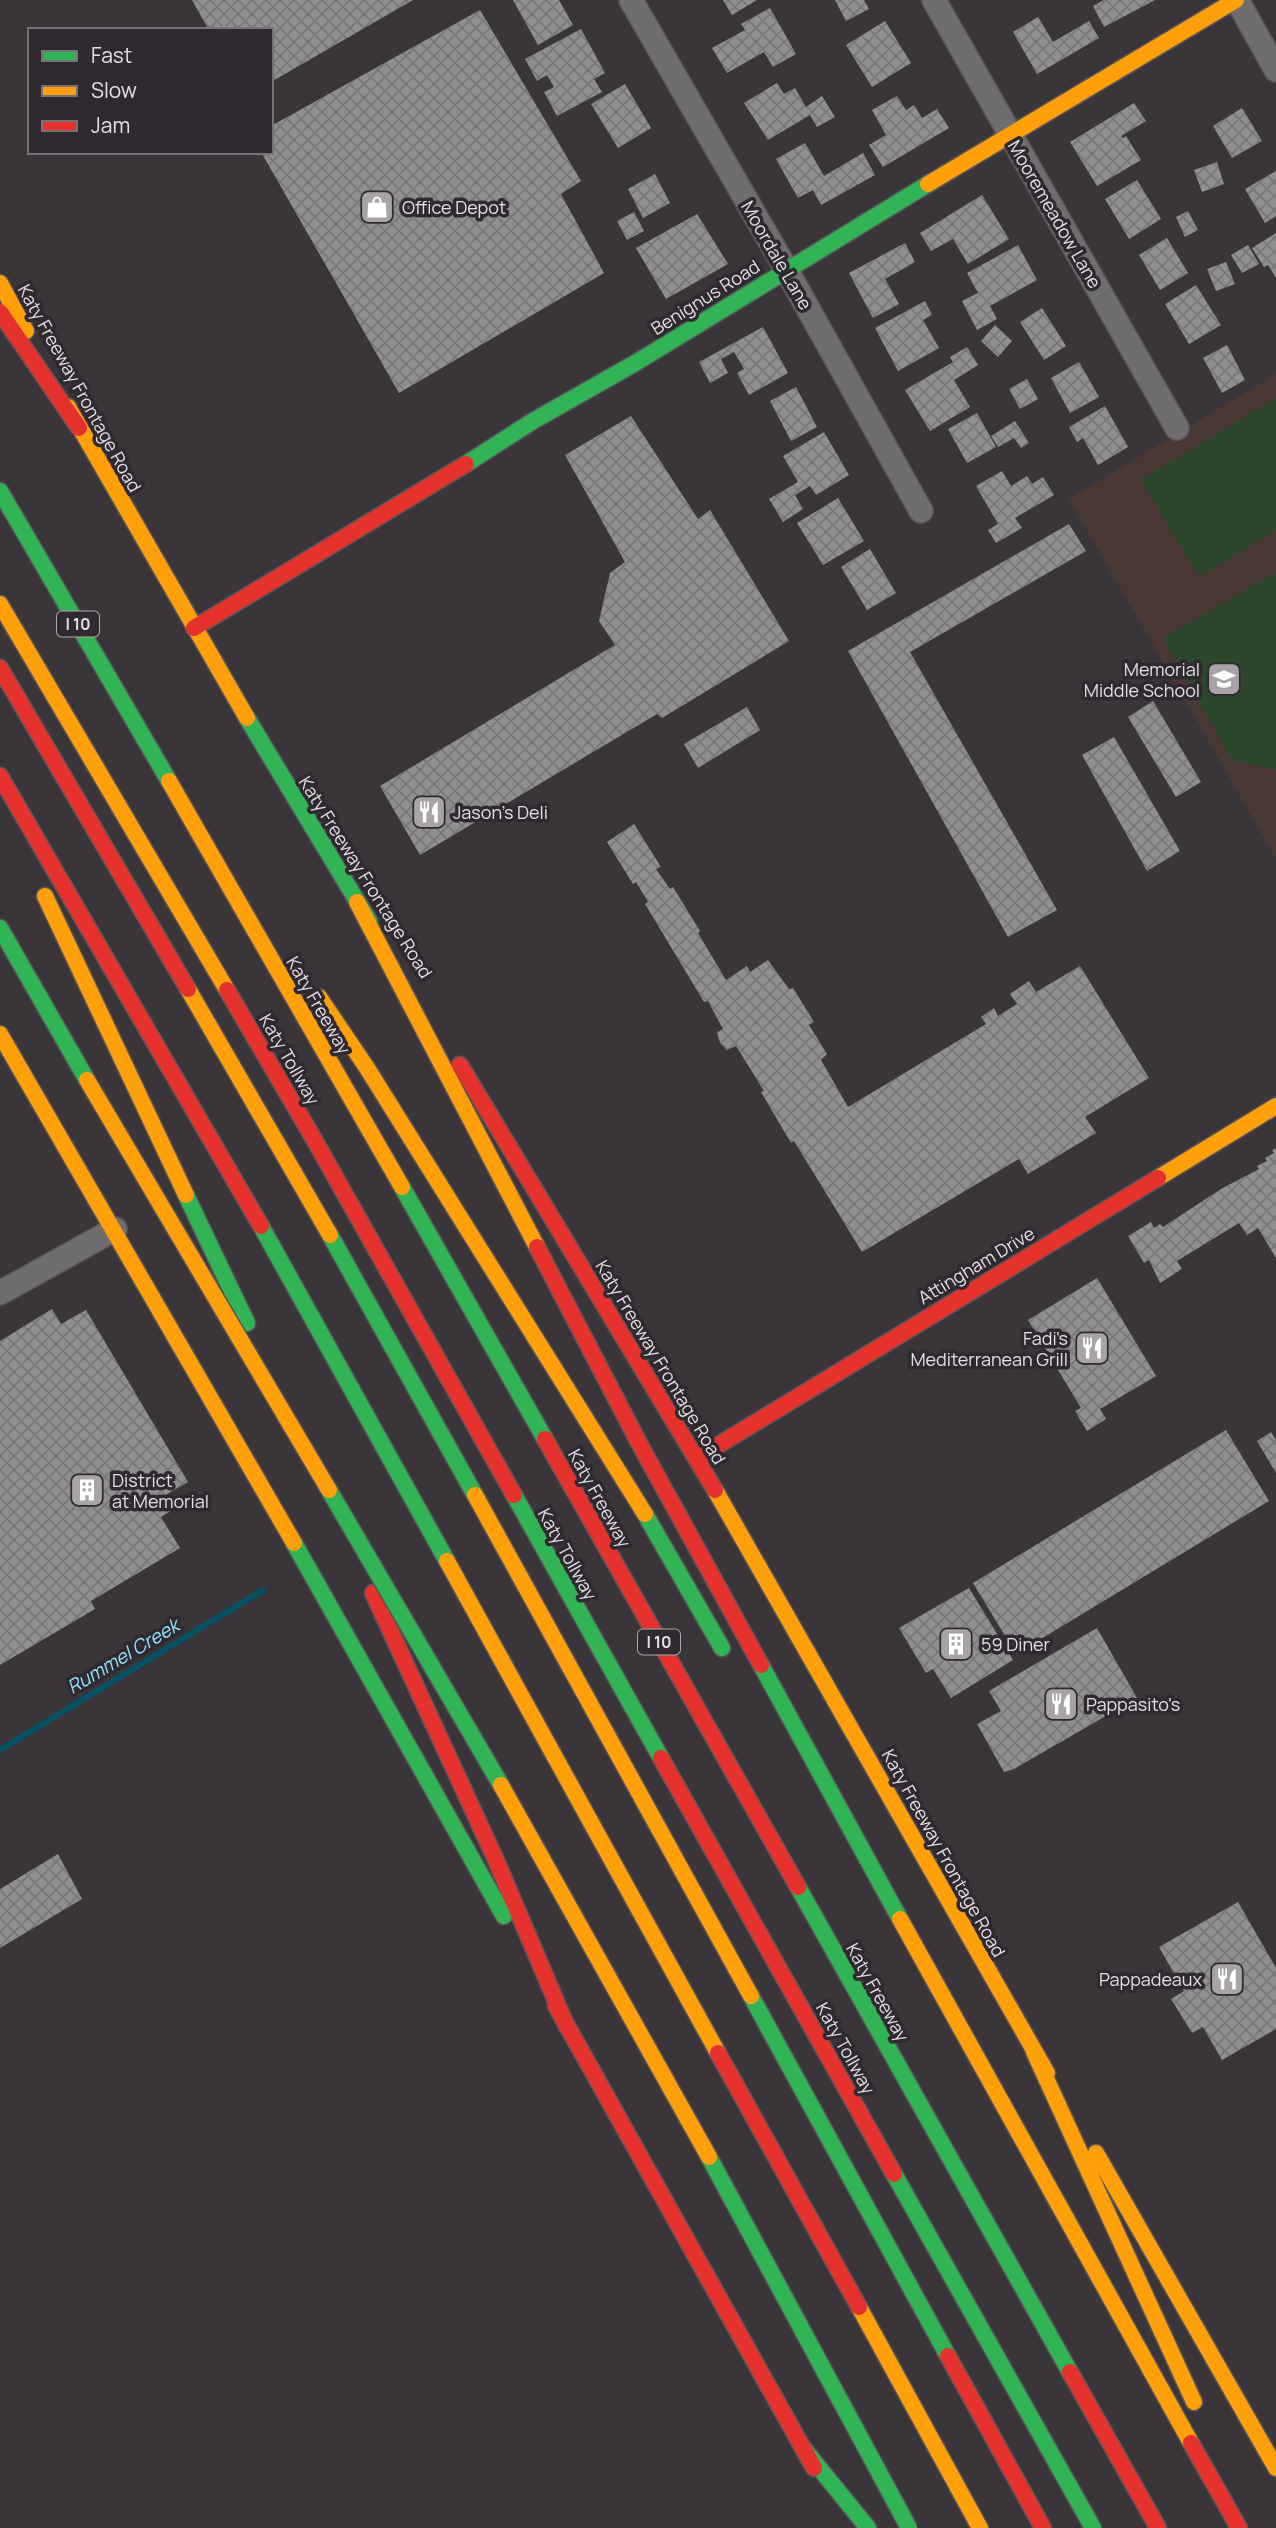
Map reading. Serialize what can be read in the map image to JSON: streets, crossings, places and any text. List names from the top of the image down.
{
  "streets": {
    "main road": [
      "Benignus Road",
      "Katy Freeway Frontage Road",
      "I 10",
      "Katy Freeway",
      "Katy Tollway",
      "Attingham Drive"
    ],
    "street": ["Mooremeadow Lane", "Moordale Lane"]
  },
  "crossings": [
    ["Mooremeadow Lane", "Benignus Road"],
    ["Moordale Lane", "Benignus Road"],
    ["Benignus Road", "Katy Freeway Frontage Road"],
    ["Katy Freeway Frontage Road", "Attingham Drive"]
  ],
  "water": ["Rummel Creek"],
  "places": {
    "shop": ["Office Depot"],
    "school or university": ["Memorial Middle School"],
    "restaurant": [
      "Jason's Deli",
      "Fadi's Mediterranean Grill",
      "Pappasito's",
      "Pappadeaux"
    ],
    "building": ["District at Memorial", "59 Diner"]
  },
  "legend": ["Fast", "Slow", "Jam"]
}
